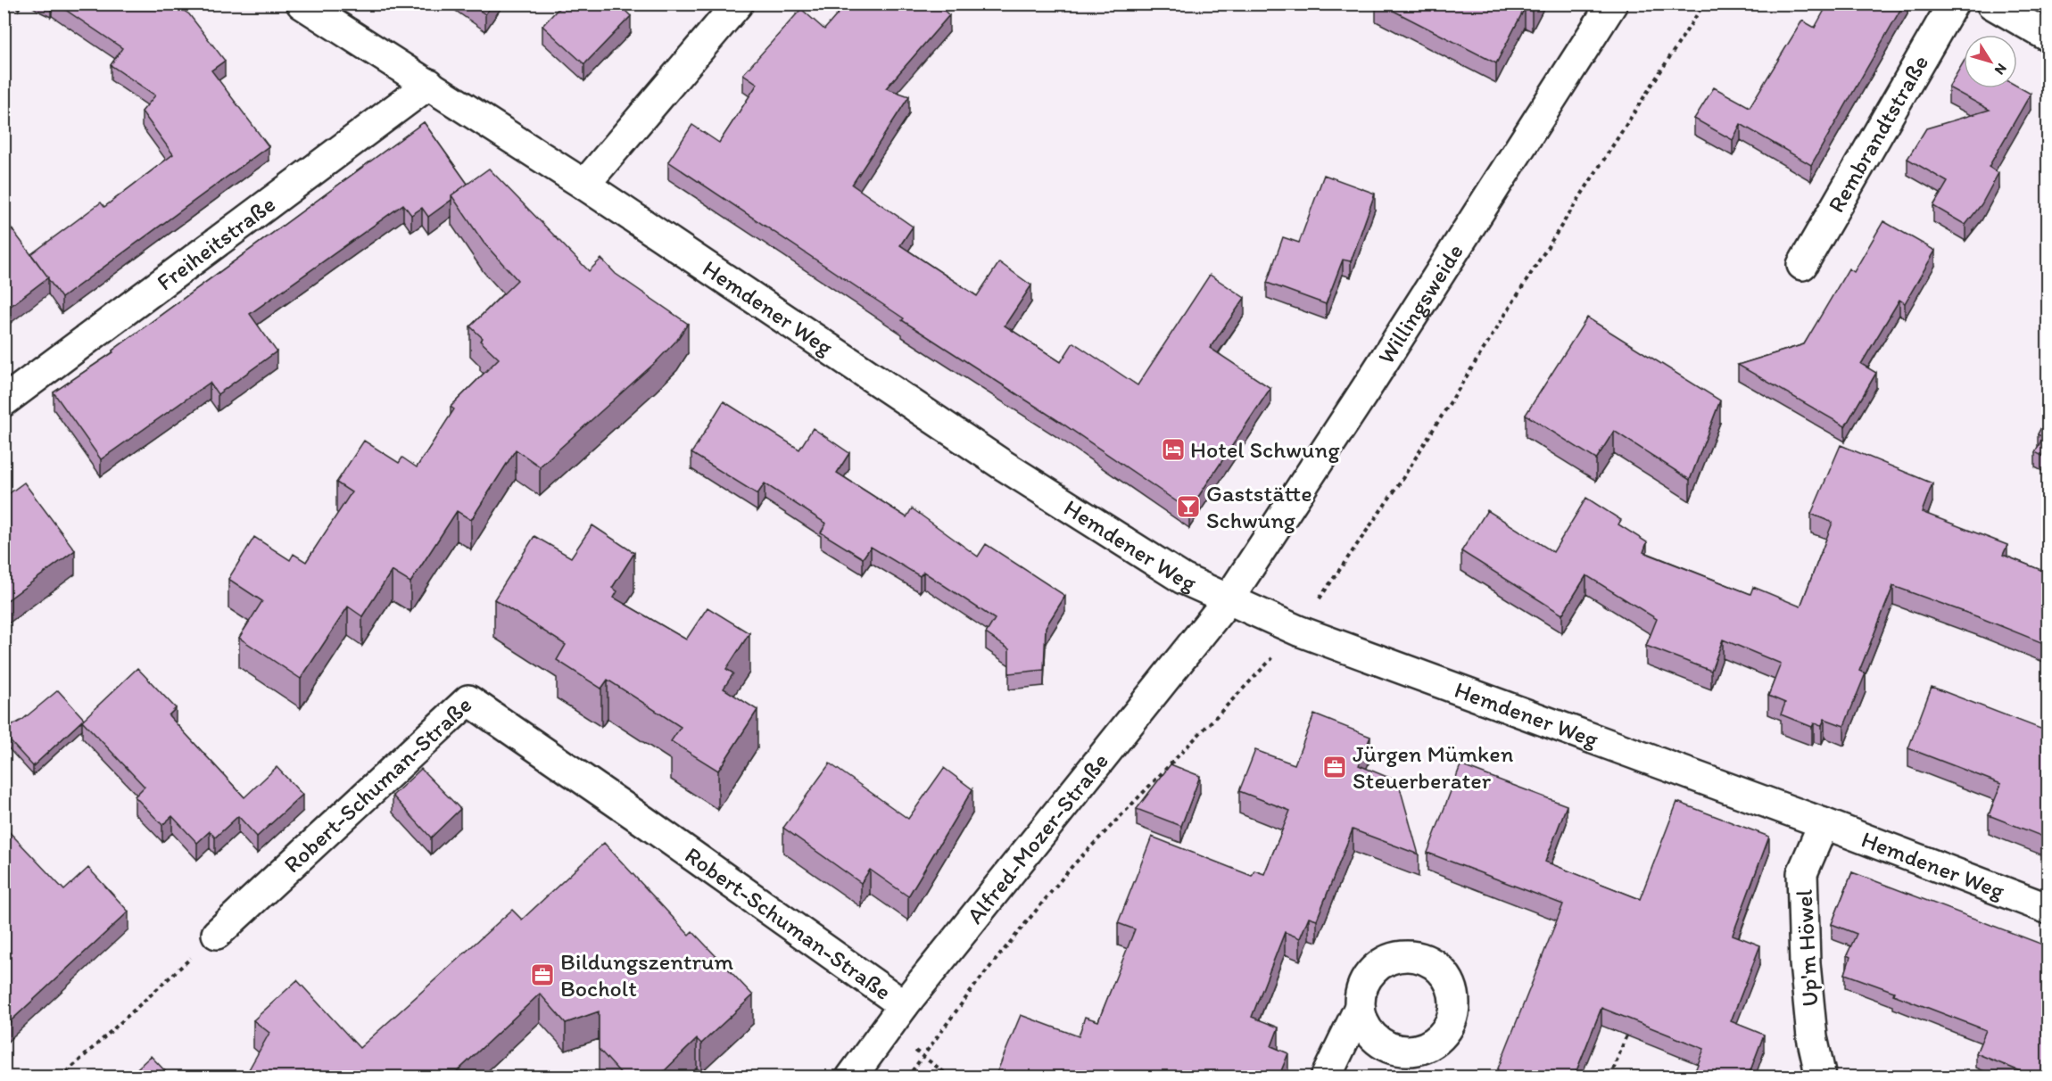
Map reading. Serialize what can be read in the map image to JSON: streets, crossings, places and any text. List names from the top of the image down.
{
  "streets": {
    "street": [
      "Rembrandtstraße",
      "Freiheitstraße",
      "Willingsweide",
      "Hemdener Weg",
      "Robert-Schuman-Straße",
      "Alfred-Mozer-Straße",
      "Up'm Höwel"
    ]
  },
  "crossings": [
    ["Freiheitstraße", "Hemdener Weg"],
    ["Willingsweide", "Hemdener Weg"],
    ["Willingsweide", "Alfred-Mozer-Straße"],
    ["Hemdener Weg", "Alfred-Mozer-Straße"],
    ["Hemdener Weg", "Up'm Höwel"],
    ["Robert-Schuman-Straße", "Alfred-Mozer-Straße"]
  ],
  "places": {
    "hotel": ["Hotel Schwung"],
    "bar": ["Gaststätte Schwung"],
    "office": ["Jürgen Mümken Steuerberater", "Bildungszentrum Bocholt"]
  },
  "north": "bottom right"
}
